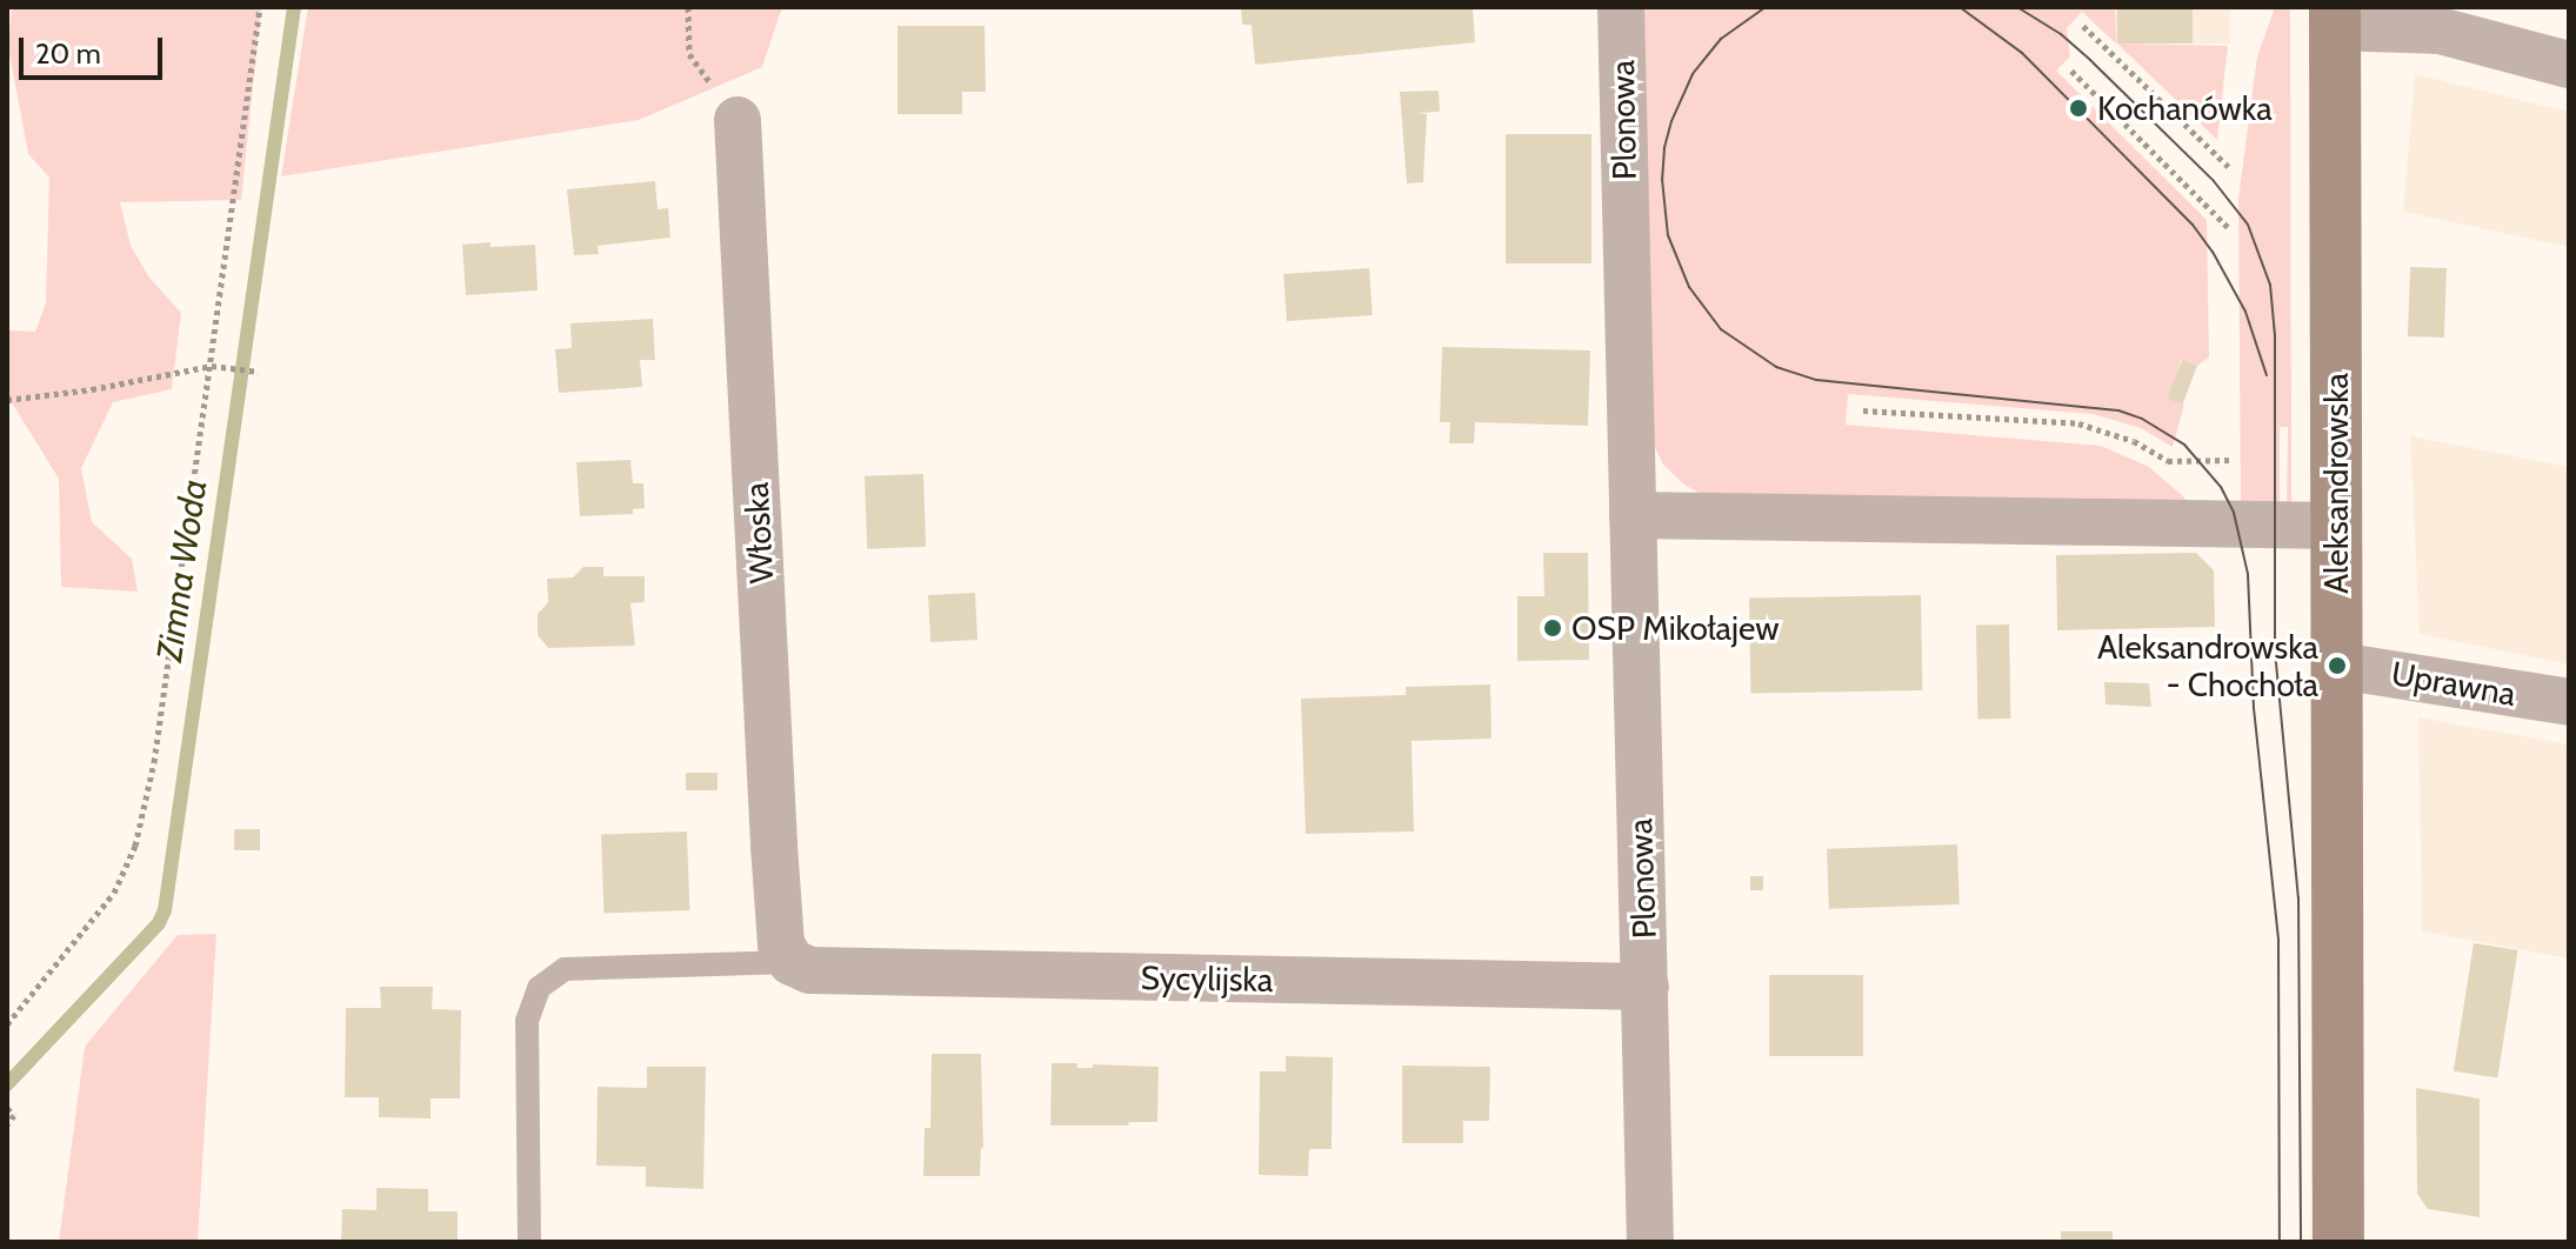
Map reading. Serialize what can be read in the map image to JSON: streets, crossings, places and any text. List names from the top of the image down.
{
  "streets": {
    "main road": ["Aleksandrowska"],
    "street": [
      "Plonowa",
      "Włoska",
      "Uprawna",
      "Sycylijska"
    ]
  },
  "crossings": [
    ["Plonowa", "Sycylijska"],
    ["Aleksandrowska", "Uprawna"],
    ["Włoska", "Sycylijska"]
  ],
  "water": ["Zimna Woda"],
  "places": ["Kochanówka", "OSP Mikołajew", "Aleksandrowska - Chochoła"],
  "scale_bar": "20 m"
}
